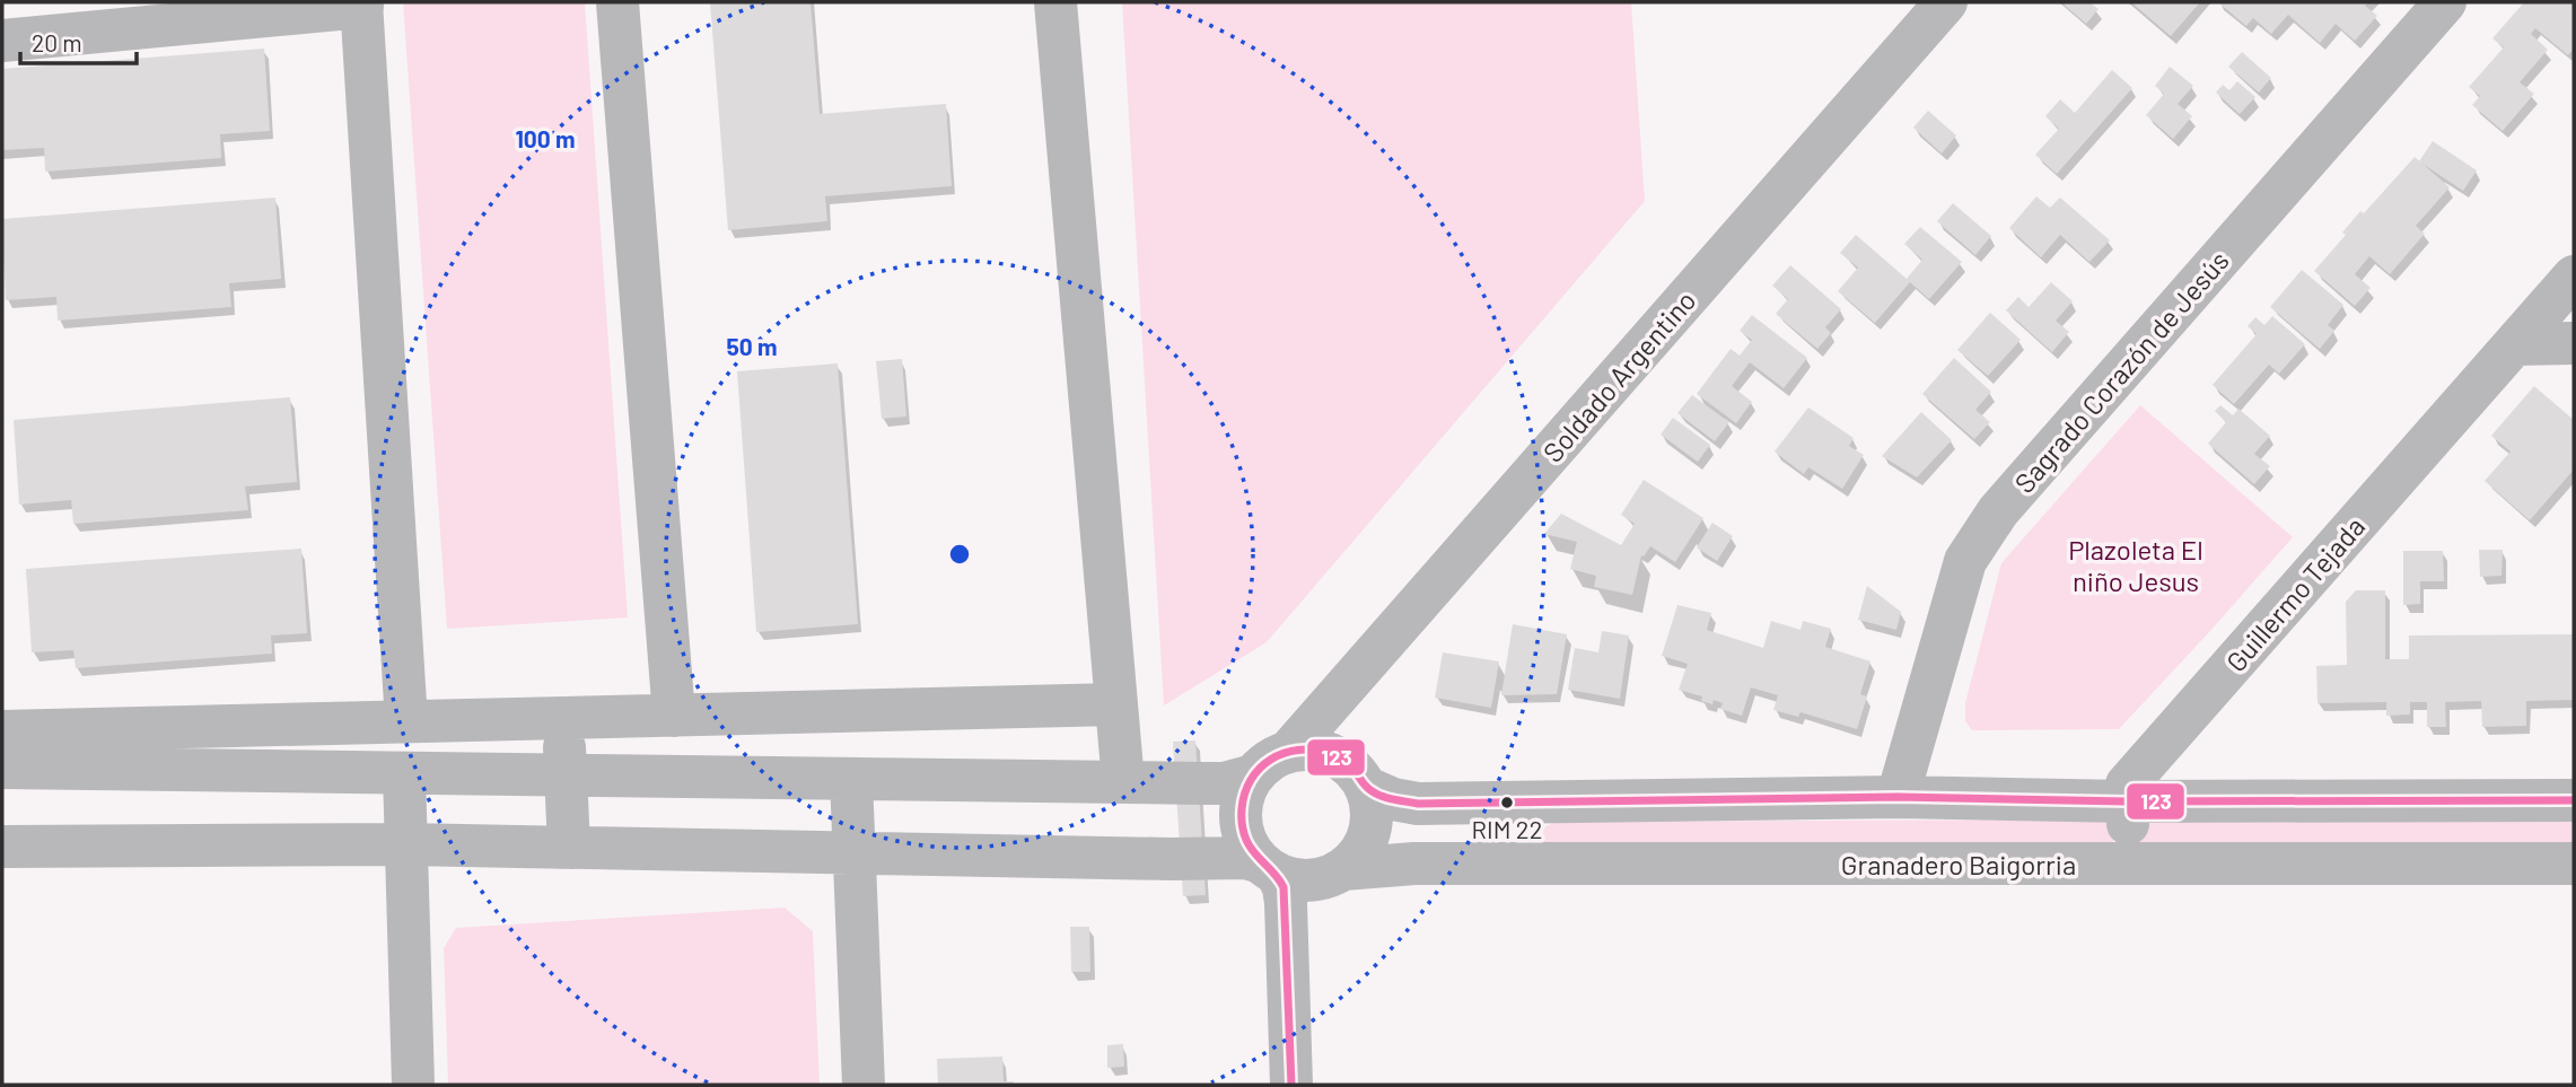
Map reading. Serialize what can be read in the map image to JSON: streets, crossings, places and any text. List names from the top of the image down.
{
  "streets": {
    "street": [
      "Sagrado Corazón de Jesús",
      "Soldado Argentino",
      "Guillermo Tejada",
      "Granadero Baigorria"
    ]
  },
  "crossings": [
    ["Soldado Argentino", "Granadero Baigorria"],
    ["Guillermo Tejada", "Granadero Baigorria"]
  ],
  "parks": ["Plazoleta El niño Jesus"],
  "places": ["RIM 22"],
  "lines": ["transit line 123"],
  "scale_bar": "20 m",
  "rings": ["100 m", "50 m"]
}
